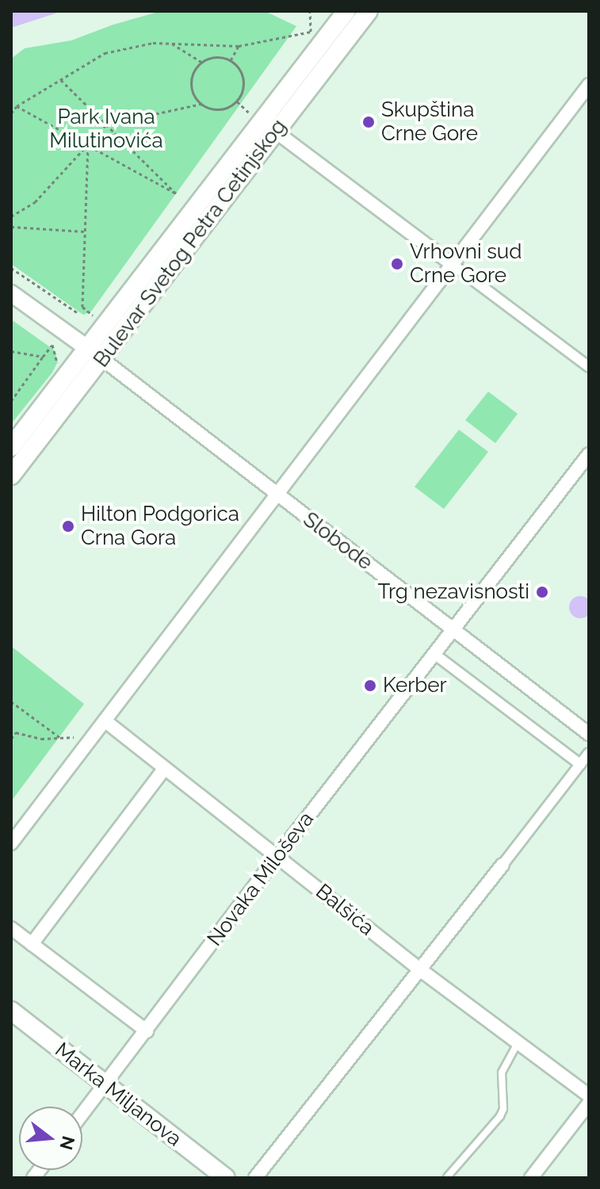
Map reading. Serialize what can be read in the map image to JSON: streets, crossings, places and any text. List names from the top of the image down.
{
  "streets": {
    "main road": ["Bulevar Svetog Petra Cetinjskog", "Marka Miljanova"],
    "street": ["Slobode", "Novaka Miloševa", "Balšića"]
  },
  "crossings": [
    ["Bulevar Svetog Petra Cetinjskog", "Slobode"],
    ["Slobode", "Novaka Miloševa"],
    ["Novaka Miloševa", "Balšića"],
    ["Novaka Miloševa", "Marka Miljanova"]
  ],
  "parks": ["Park Ivana Milutinovića"],
  "places": [
    "Skupština Crne Gore",
    "Vrhovni sud Crne Gore",
    "Hilton Podgorica Crna Gora",
    "Trg nezavisnosti",
    "Kerber"
  ],
  "north": "right"
}
